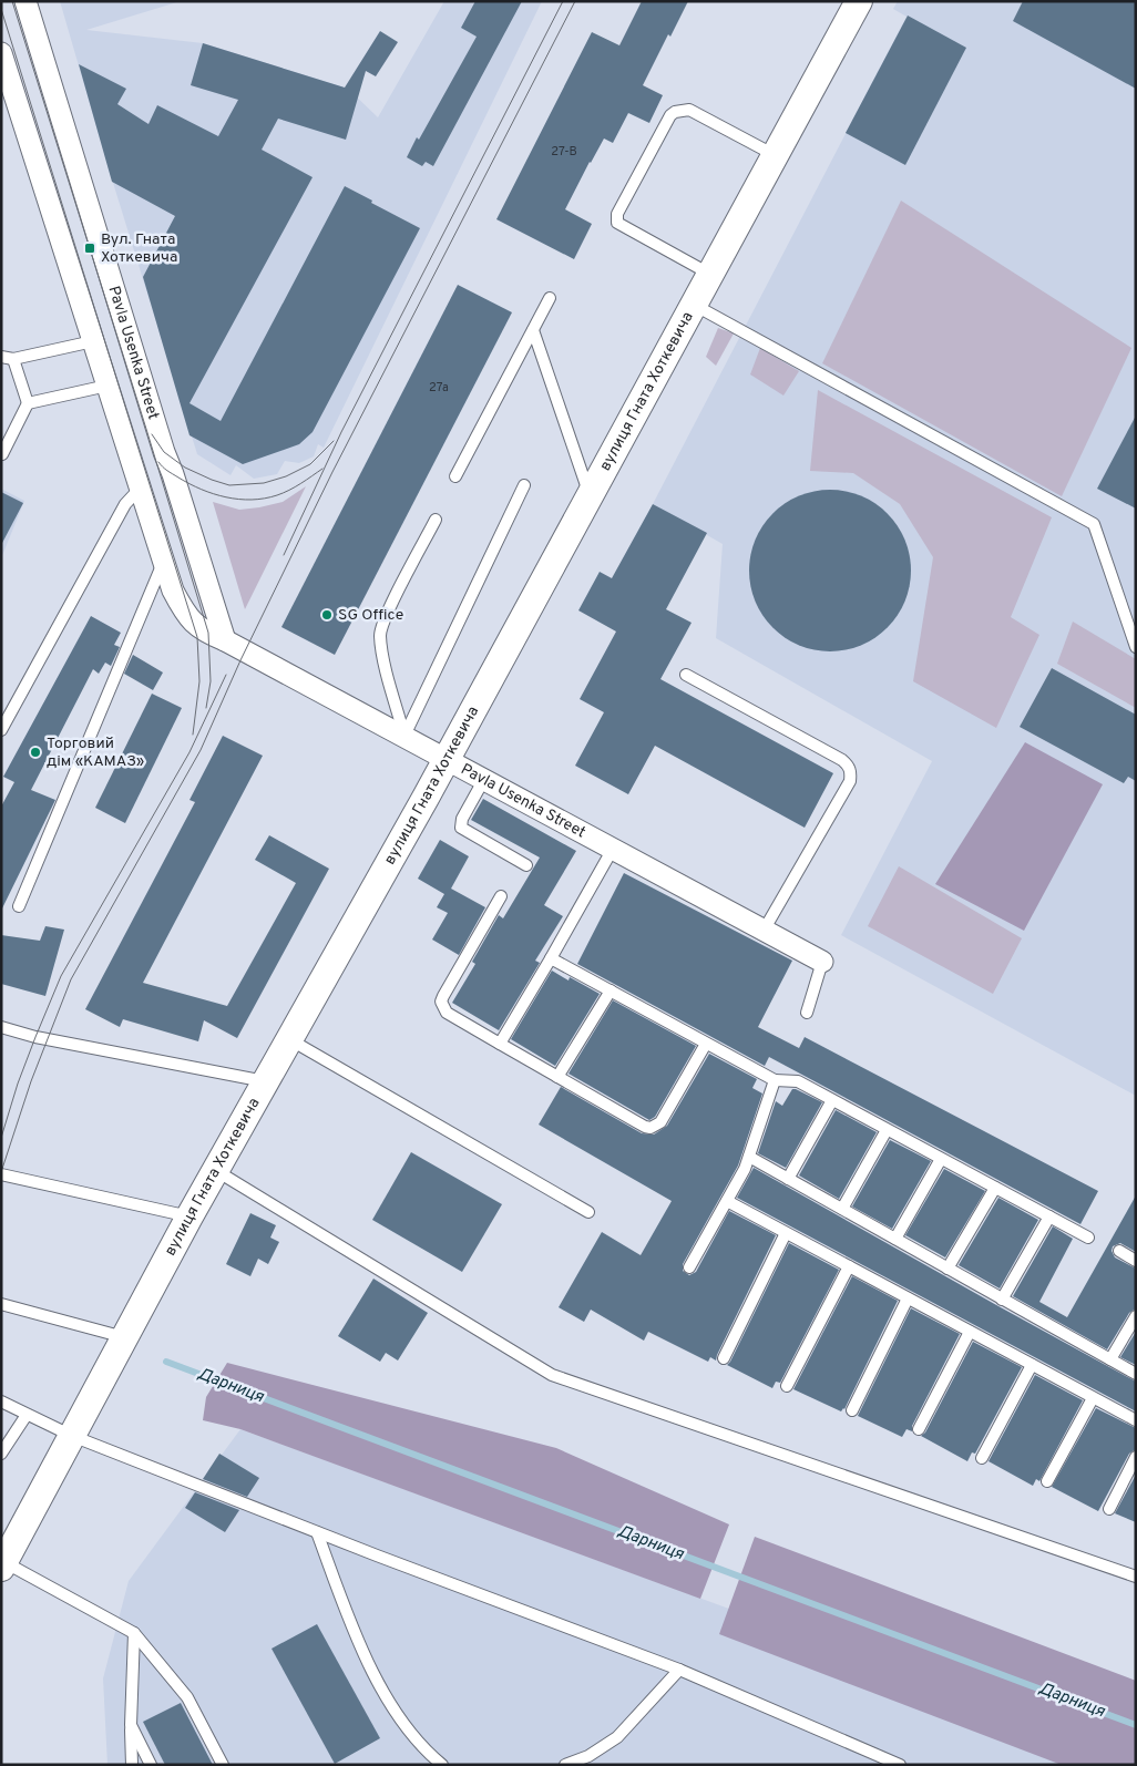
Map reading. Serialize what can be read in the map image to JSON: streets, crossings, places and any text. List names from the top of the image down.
{
  "streets": {
    "street": ["Pavla Usenka Street", "вулиця Гната Хоткевича"]
  },
  "crossings": [
    ["Pavla Usenka Street", "вулиця Гната Хоткевича"]
  ],
  "water": ["Дарниця"],
  "places": {
    "transit": ["Вул. Гната Хоткевича"],
    "other": ["SG Office", "Торговий дім «КАМАЗ»"]
  },
  "house_numbers": ["27-В", "27а"]
}
